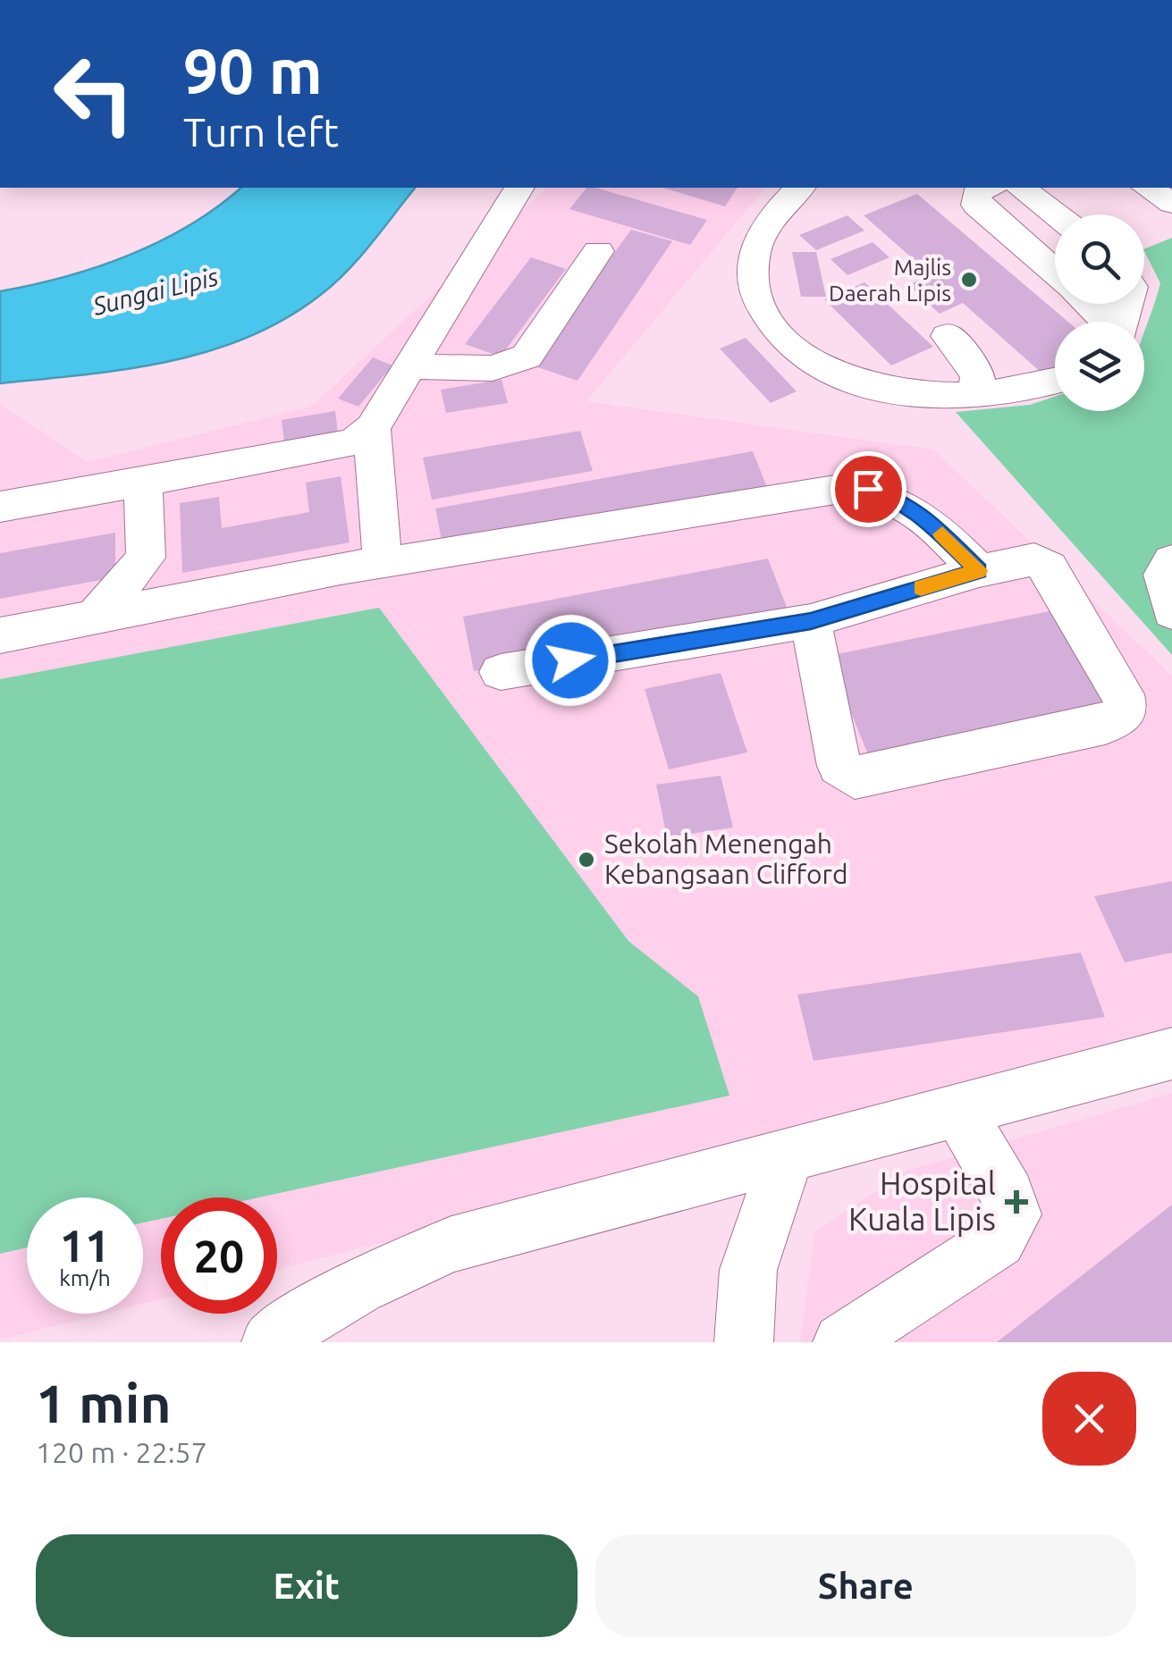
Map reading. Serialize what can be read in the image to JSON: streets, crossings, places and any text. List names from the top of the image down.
{
  "water": ["Sungai Lipis"],
  "places": {
    "other": ["Majlis Daerah Lipis", "Sekolah Menengah Kebangsaan Clifford"],
    "health": ["Hospital Kuala Lipis"]
  },
  "page": {
    "turn": ["90 m", "Turn left"],
    "speed": "11 km/h",
    "limit": "20",
    "heading": ["1 min", "120 m · 22:57"],
    "buttons": ["Exit", "Share"]
  }
}
